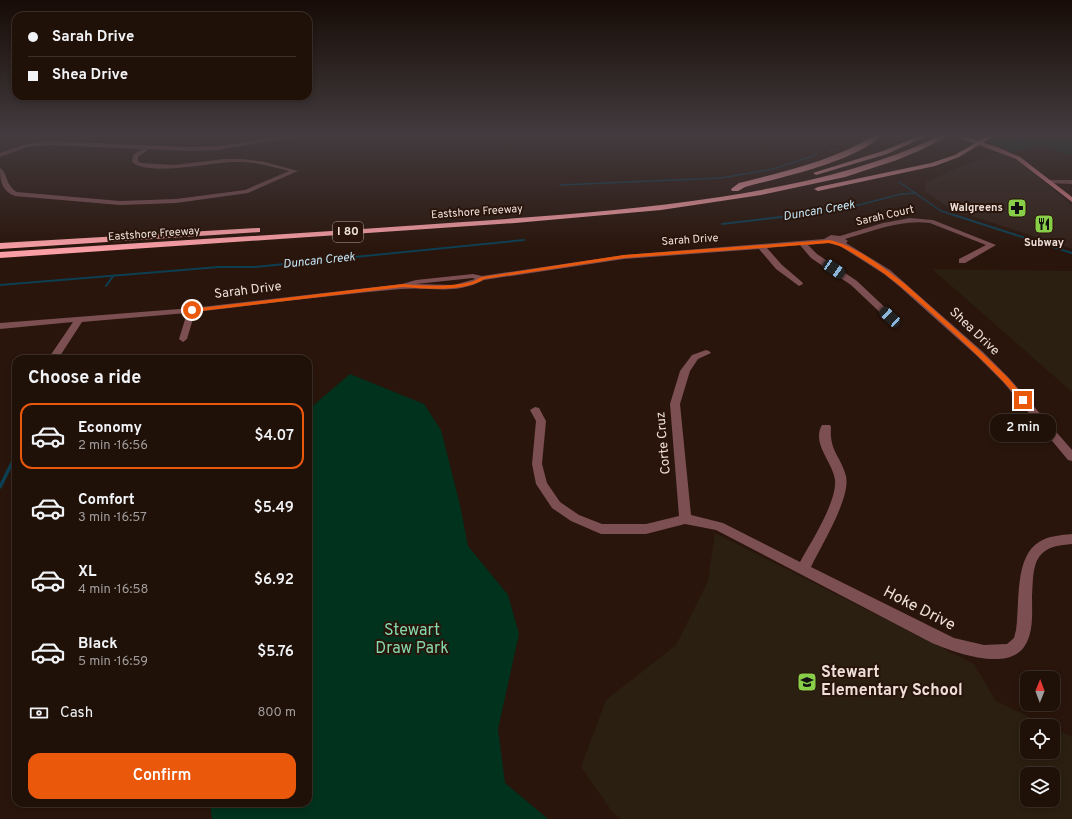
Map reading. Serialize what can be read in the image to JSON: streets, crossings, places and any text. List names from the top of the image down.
{
  "streets": {
    "highway": ["Eastshore Freeway", "I 80"],
    "street": [
      "Sarah Court",
      "Sarah Drive",
      "Shea Drive",
      "Corte Cruz",
      "Hoke Drive"
    ]
  },
  "crossings": [
    ["Sarah Court", "Sarah Drive"],
    ["Sarah Court", "Shea Drive"],
    ["Sarah Drive", "Shea Drive"],
    ["Corte Cruz", "Hoke Drive"]
  ],
  "water": ["Duncan Creek"],
  "parks": ["Stewart Draw Park"],
  "places": {
    "pharmacy": ["Walgreens"],
    "restaurant": ["Subway"],
    "school or university": ["Stewart Elementary School"]
  },
  "north": "top",
  "page": {
    "banner": ["Sarah Drive", "Shea Drive"],
    "heading": "Choose a ride",
    "list": [
      {
        "name": "Economy",
        "note": "2 min · 16:56",
        "value": "$4.07"
      },
      {
        "name": "Comfort",
        "note": "3 min · 16:57",
        "value": "$5.49"
      },
      {
        "name": "XL",
        "note": "4 min · 16:58",
        "value": "$6.92"
      },
      {
        "name": "Black",
        "note": "5 min · 16:59",
        "value": "$5.76"
      }
    ],
    "bubble": "2 min",
    "pay": ["Cash", "800 m"],
    "buttons": "Confirm"
  }
}
